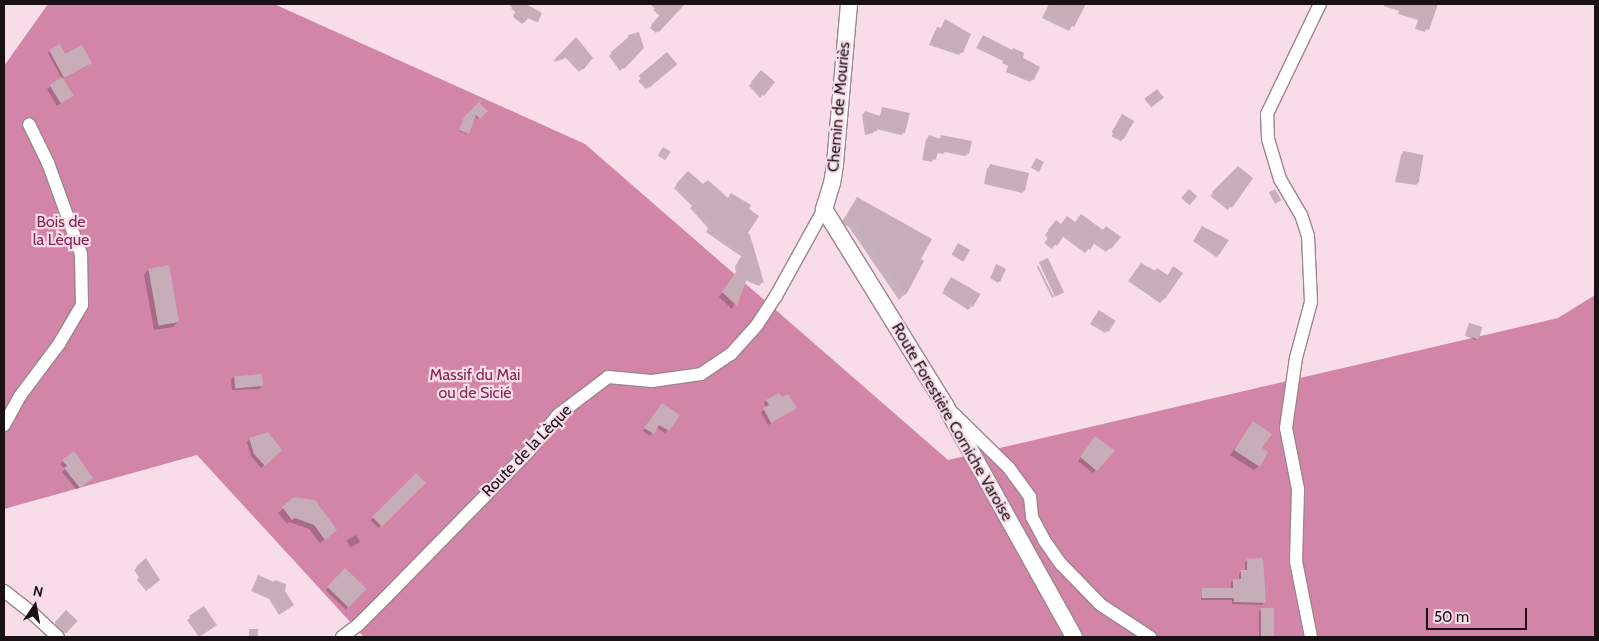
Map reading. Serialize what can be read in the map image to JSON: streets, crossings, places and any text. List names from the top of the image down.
{
  "streets": {
    "street": ["Chemin de Mouriès", "Route Forestière Corniche Varoise", "Route de la Lèque"]
  },
  "crossings": [
    ["Chemin de Mouriès", "Route Forestière Corniche Varoise"],
    ["Chemin de Mouriès", "Route de la Lèque"],
    ["Route Forestière Corniche Varoise", "Route de la Lèque"]
  ],
  "parks": ["Bois de la Lèque", "Massif du Mai ou de Sicié"],
  "scale_bar": "50 m",
  "north": "top"
}
